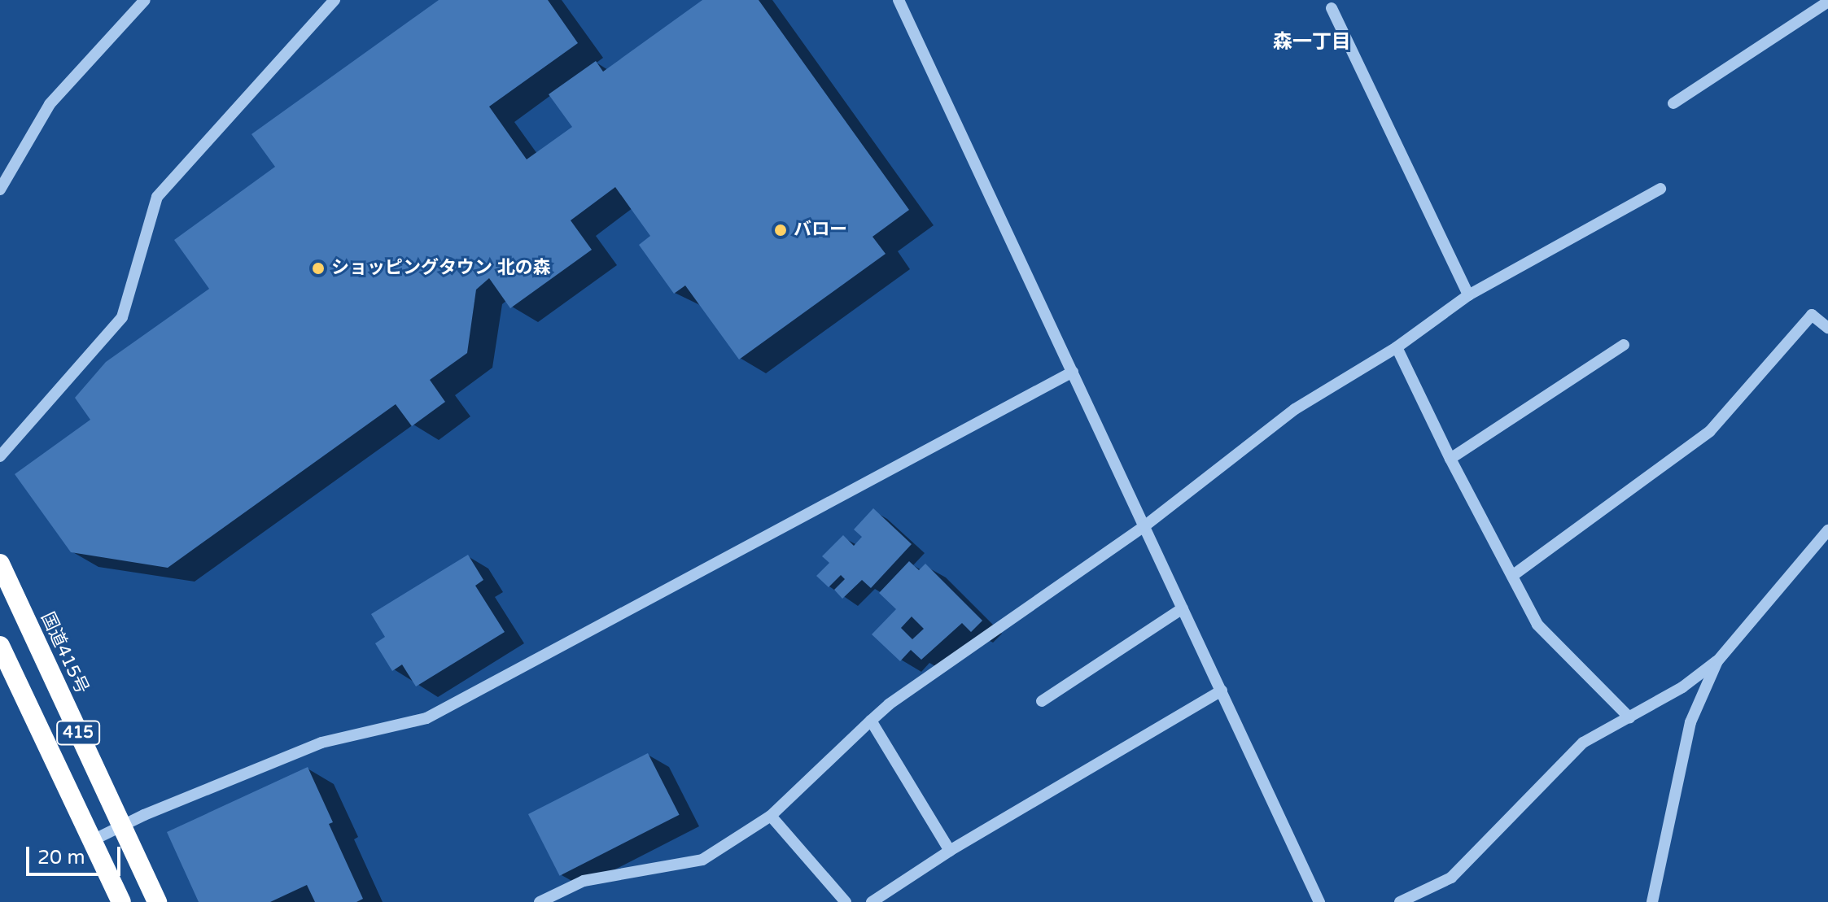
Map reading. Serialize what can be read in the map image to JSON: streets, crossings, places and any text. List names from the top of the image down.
{
  "streets": {
    "highway": ["国道415号", "415"]
  },
  "districts": ["森一丁目"],
  "places": ["バロー", "ショッピングタウン 北の森"],
  "scale_bar": "20 m"
}
